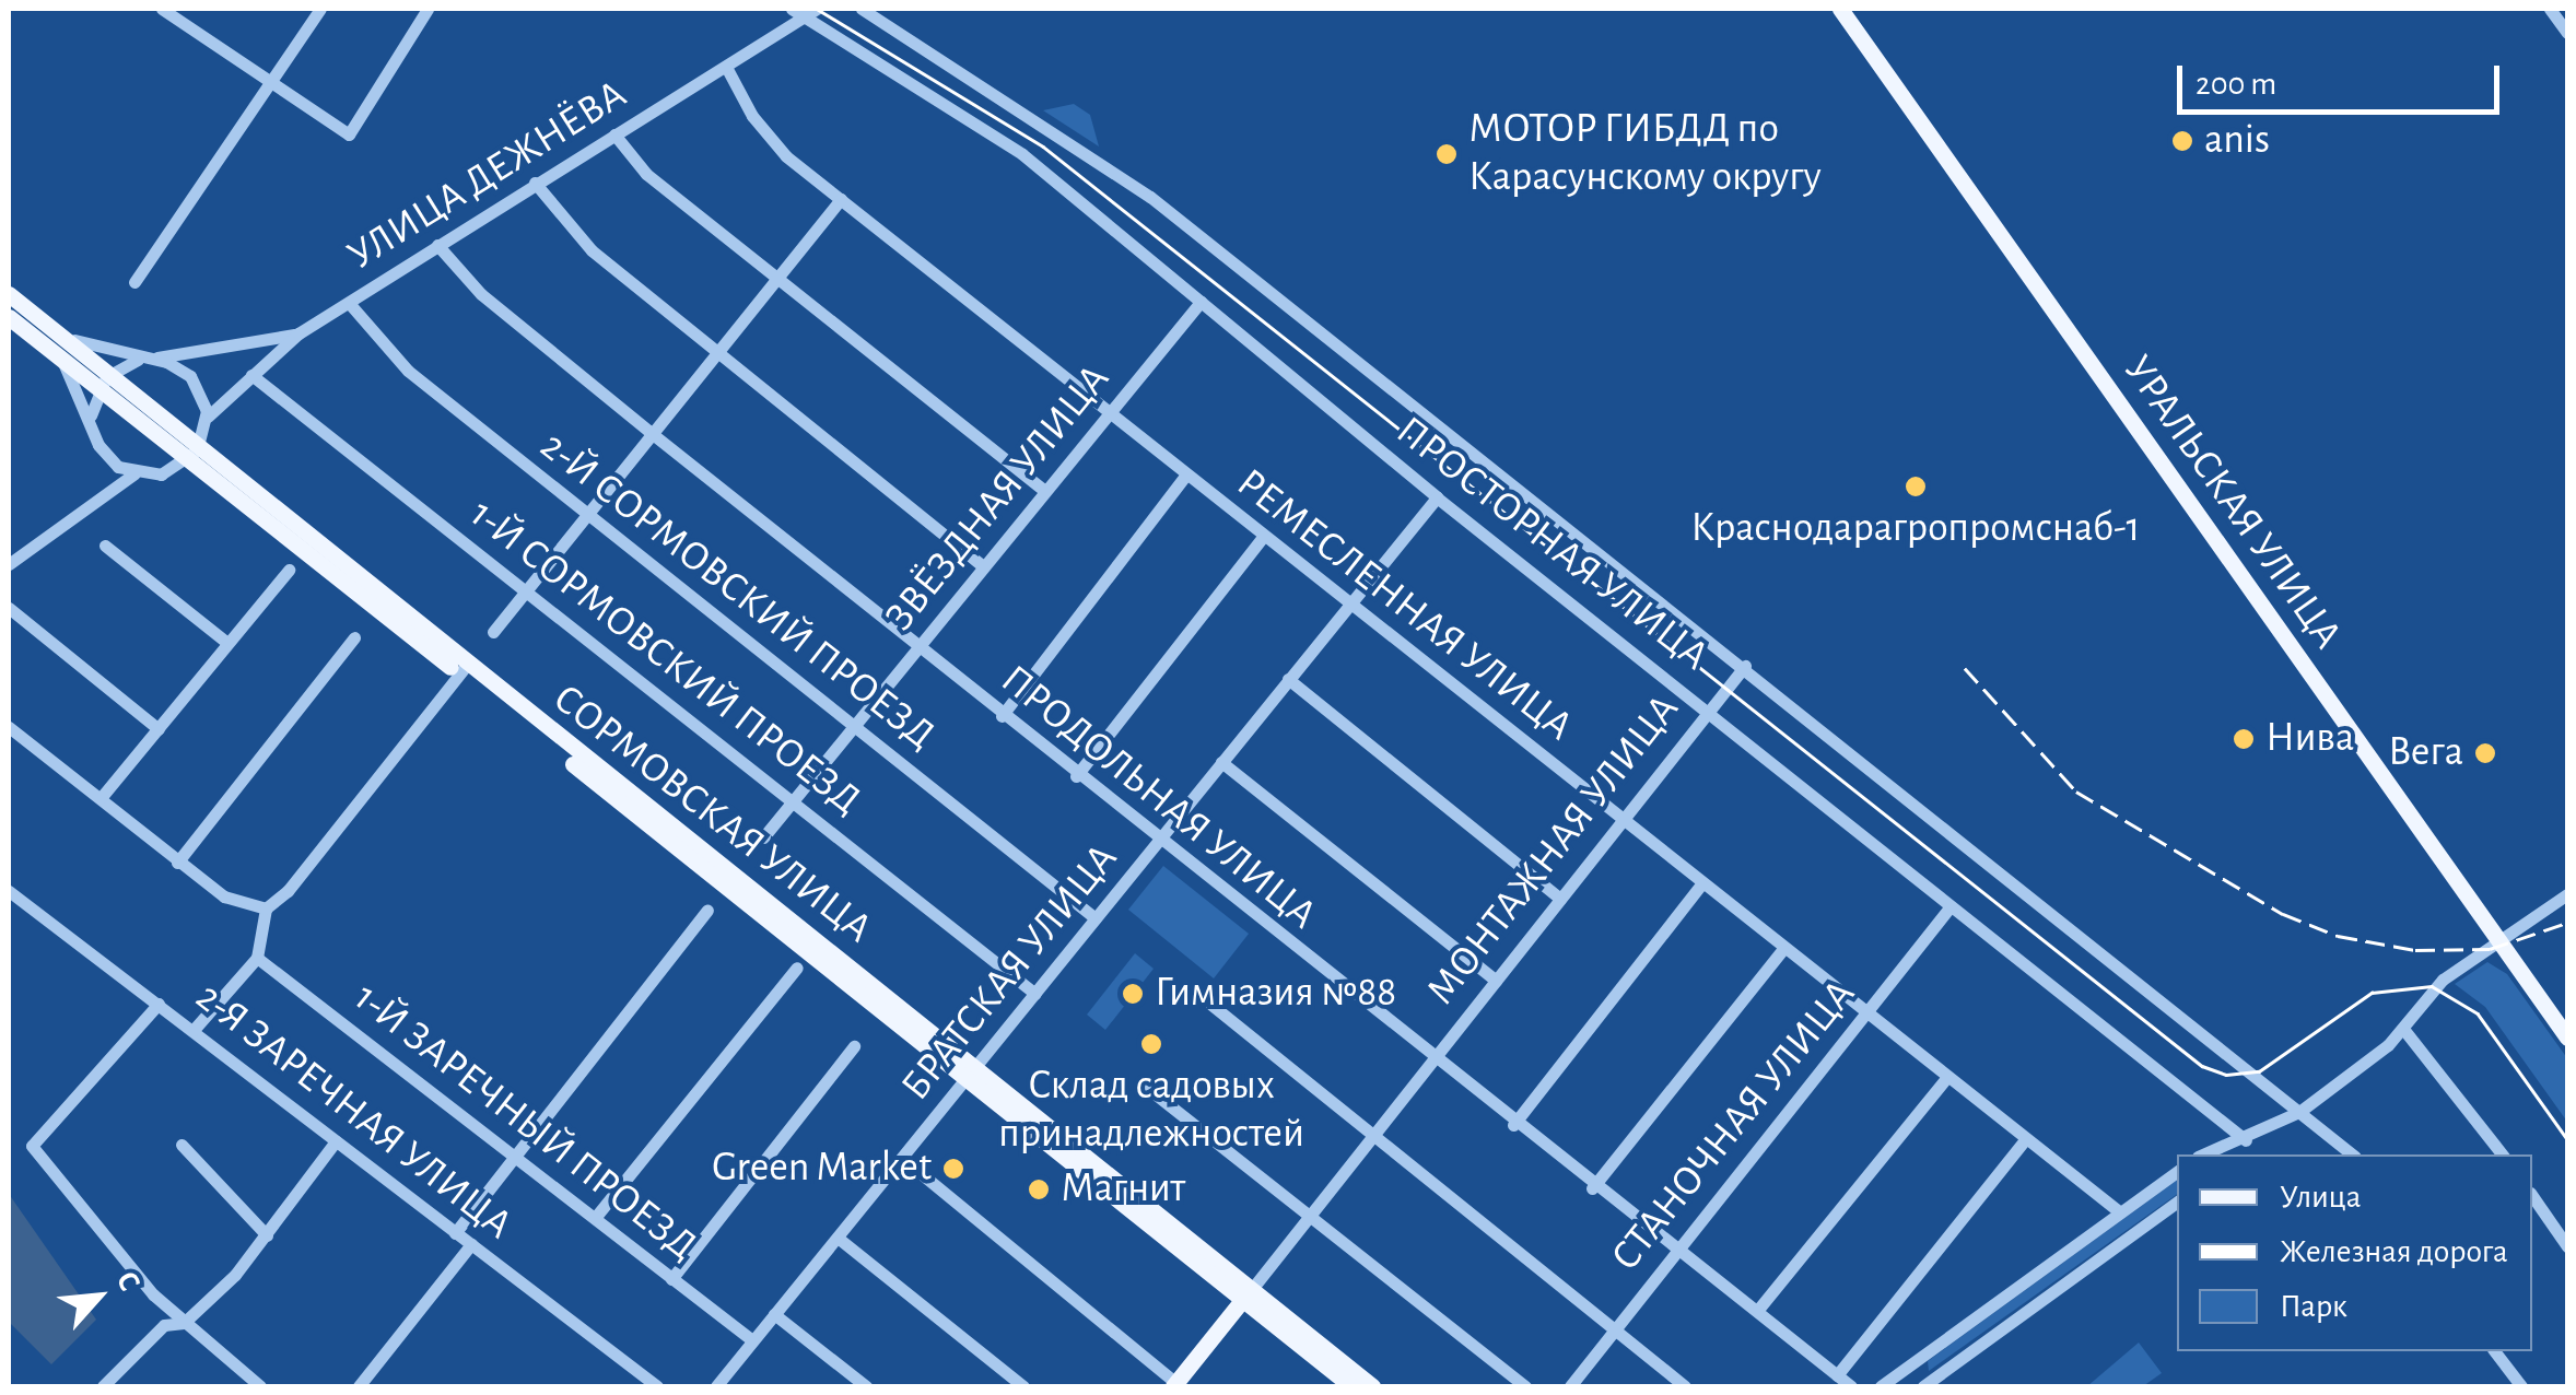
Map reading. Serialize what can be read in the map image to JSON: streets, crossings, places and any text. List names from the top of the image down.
{
  "streets": {
    "main road": ["УРАЛЬСКАЯ УЛИЦА", "СОРМОВСКАЯ УЛИЦА", "МОНТАЖНАЯ УЛИЦА"],
    "street": [
      "УЛИЦА ДЕЖНЁВА",
      "ЗВЁЗДНАЯ УЛИЦА",
      "ПРОСТОРНАЯ УЛИЦА",
      "2-Й СОРМОВСКИЙ ПРОЕЗД",
      "РЕМЕСЛЕННАЯ УЛИЦА",
      "1-Й СОРМОВСКИЙ ПРОЕЗД",
      "ПРОДОЛЬНАЯ УЛИЦА",
      "БРАТСКАЯ УЛИЦА",
      "2-Я ЗАРЕЧНАЯ УЛИЦА",
      "1-Й ЗАРЕЧНЫЙ ПРОЕЗД",
      "СТАНОЧНАЯ УЛИЦА"
    ]
  },
  "crossings": [
    ["УЛИЦА ДЕЖНЁВА", "ПРОСТОРНАЯ УЛИЦА"],
    ["УЛИЦА ДЕЖНЁВА", "2-Й СОРМОВСКИЙ ПРОЕЗД"],
    ["УЛИЦА ДЕЖНЁВА", "РЕМЕСЛЕННАЯ УЛИЦА"],
    ["УЛИЦА ДЕЖНЁВА", "1-Й СОРМОВСКИЙ ПРОЕЗД"],
    ["УЛИЦА ДЕЖНЁВА", "ПРОДОЛЬНАЯ УЛИЦА"],
    ["ЗВЁЗДНАЯ УЛИЦА", "ПРОСТОРНАЯ УЛИЦА"],
    ["ЗВЁЗДНАЯ УЛИЦА", "2-Й СОРМОВСКИЙ ПРОЕЗД"],
    ["ЗВЁЗДНАЯ УЛИЦА", "РЕМЕСЛЕННАЯ УЛИЦА"],
    ["ЗВЁЗДНАЯ УЛИЦА", "1-Й СОРМОВСКИЙ ПРОЕЗД"],
    ["ЗВЁЗДНАЯ УЛИЦА", "ПРОДОЛЬНАЯ УЛИЦА"],
    ["ПРОСТОРНАЯ УЛИЦА", "МОНТАЖНАЯ УЛИЦА"],
    ["ПРОСТОРНАЯ УЛИЦА", "БРАТСКАЯ УЛИЦА"],
    ["ПРОСТОРНАЯ УЛИЦА", "СТАНОЧНАЯ УЛИЦА"],
    ["2-Й СОРМОВСКИЙ ПРОЕЗД", "БРАТСКАЯ УЛИЦА"],
    ["РЕМЕСЛЕННАЯ УЛИЦА", "МОНТАЖНАЯ УЛИЦА"],
    ["РЕМЕСЛЕННАЯ УЛИЦА", "БРАТСКАЯ УЛИЦА"],
    ["РЕМЕСЛЕННАЯ УЛИЦА", "СТАНОЧНАЯ УЛИЦА"],
    ["1-Й СОРМОВСКИЙ ПРОЕЗД", "БРАТСКАЯ УЛИЦА"],
    ["ПРОДОЛЬНАЯ УЛИЦА", "МОНТАЖНАЯ УЛИЦА"],
    ["ПРОДОЛЬНАЯ УЛИЦА", "БРАТСКАЯ УЛИЦА"],
    ["ПРОДОЛЬНАЯ УЛИЦА", "СТАНОЧНАЯ УЛИЦА"],
    ["СОРМОВСКАЯ УЛИЦА", "МОНТАЖНАЯ УЛИЦА"],
    ["СОРМОВСКАЯ УЛИЦА", "БРАТСКАЯ УЛИЦА"],
    ["БРАТСКАЯ УЛИЦА", "1-Й ЗАРЕЧНЫЙ ПРОЕЗД"]
  ],
  "places": [
    "anis",
    "МОТОР ГИБДД по Карасунскому округу",
    "Краснодарагропромснаб-1",
    "Нива",
    "Вега",
    "Гимназия №88",
    "Склад садовых принадлежностей",
    "Green Market",
    "Магнит"
  ],
  "legend": ["Улица", "Железная дорога", "Парк"],
  "scale_bar": "200 m",
  "north": "top right"
}
